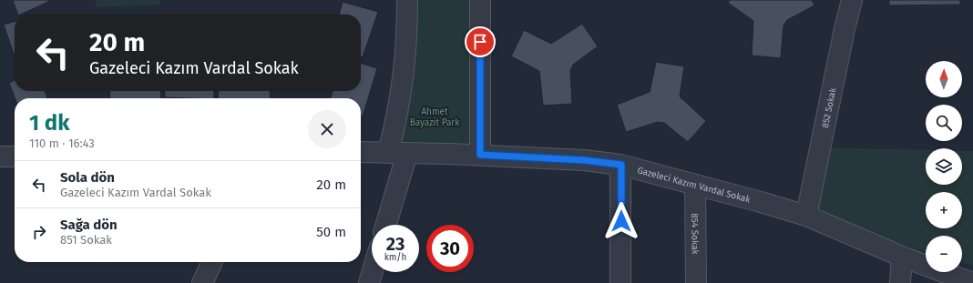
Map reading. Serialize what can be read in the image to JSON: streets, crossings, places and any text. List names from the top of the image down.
{
  "streets": {
    "street": ["852 Sokak", "Gazeleci Kazım Vardal Sokak", "854 Sokak"]
  },
  "crossings": [
    ["852 Sokak", "Gazeleci Kazım Vardal Sokak"],
    ["Gazeleci Kazım Vardal Sokak", "854 Sokak"]
  ],
  "parks": ["Ahmet Bayazit Park"],
  "north": "top",
  "page": {
    "turn": ["20 m", "Gazeleci Kazım Vardal Sokak"],
    "map_buttons": ["+", "−"],
    "heading": ["1 dk", "110 m · 16:43"],
    "list": [
      {
        "name": "Sola dön",
        "note": "Gazeleci Kazım Vardal Sokak",
        "value": "20 m"
      },
      {
        "name": "Sağa dön",
        "note": "851 Sokak",
        "value": "50 m"
      }
    ],
    "speed": "23 km/h",
    "limit": "30"
  }
}
